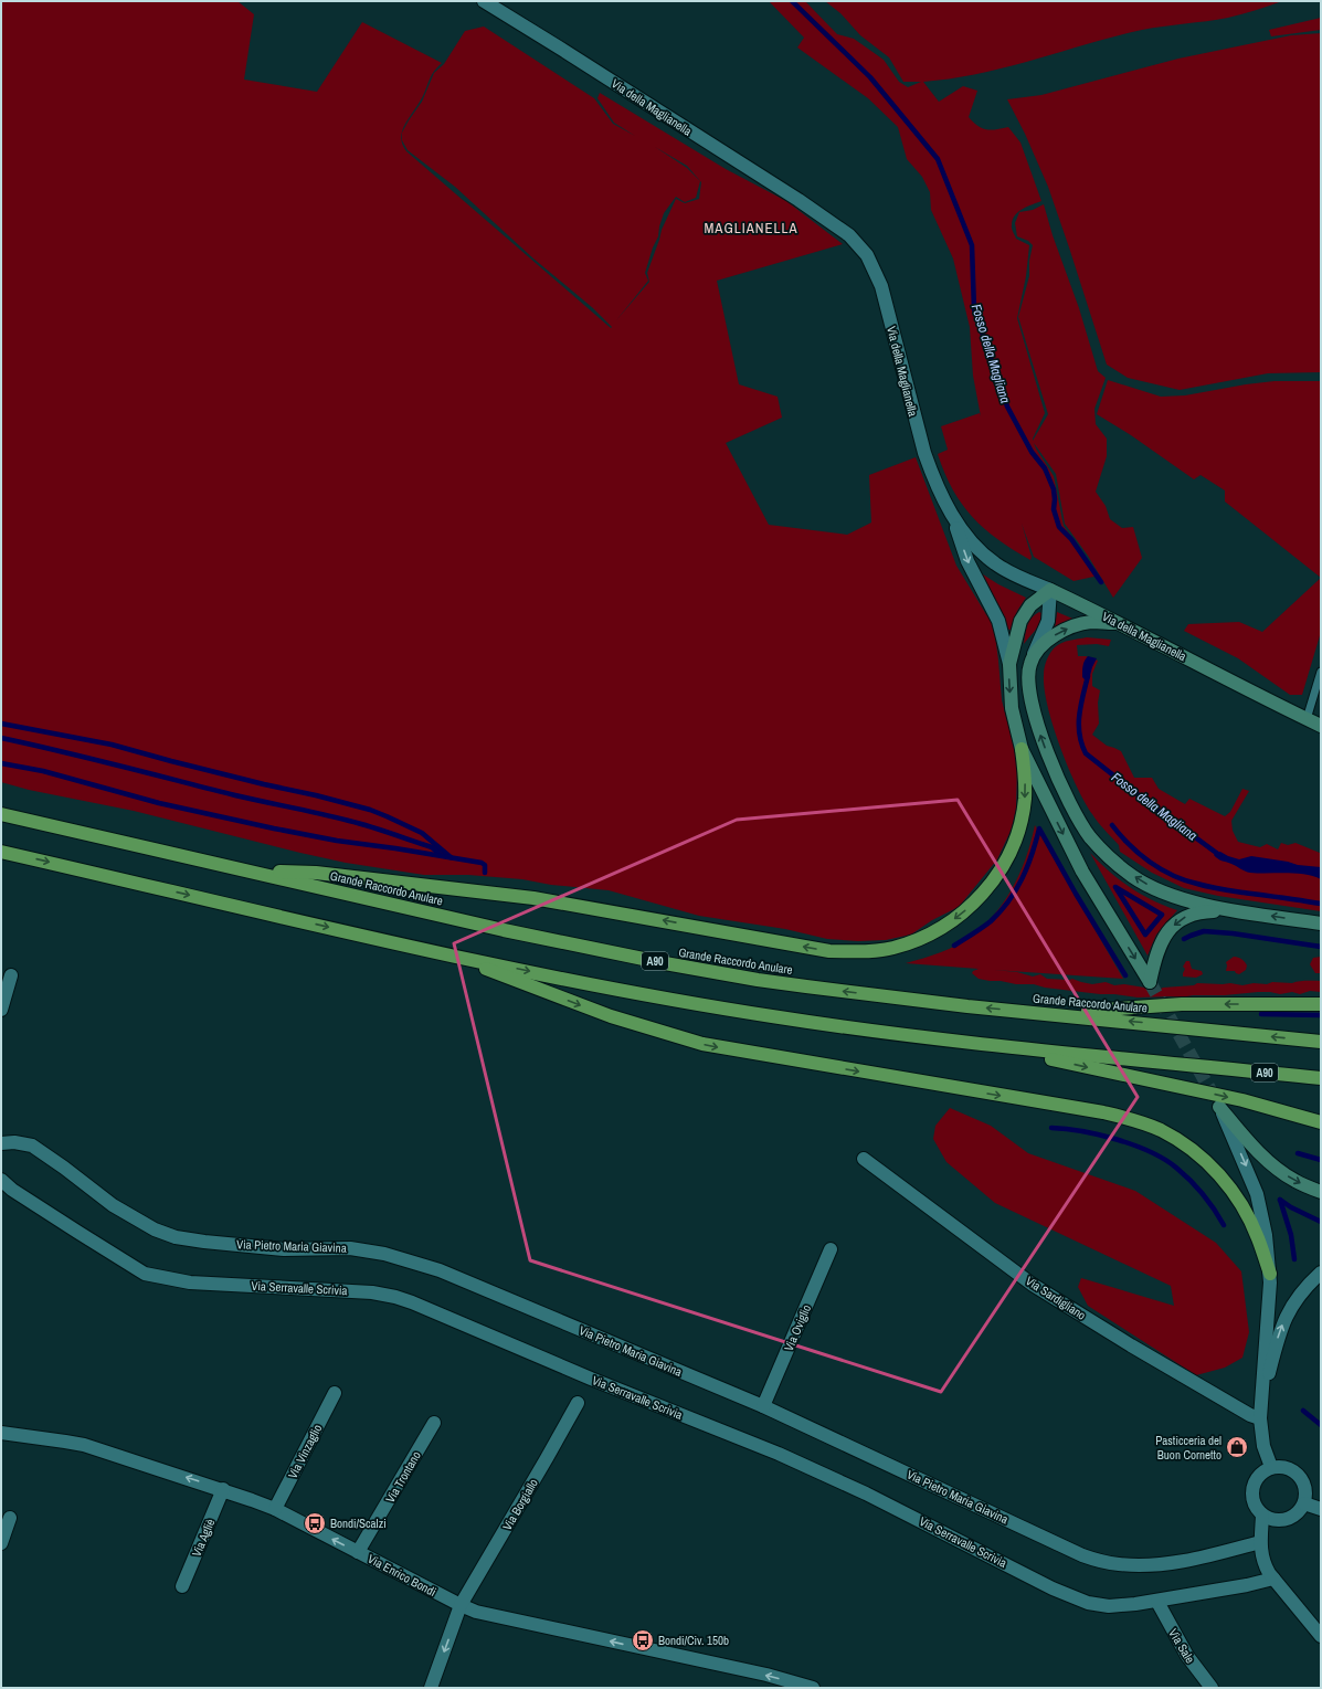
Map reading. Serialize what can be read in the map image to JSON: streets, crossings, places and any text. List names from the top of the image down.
{
  "streets": {
    "highway": ["Grande Raccordo Anulare", "A90"],
    "main road": ["Via della Maglianella"],
    "street": [
      "Via Pietro Maria Giavina",
      "Via Serravalle Scrivia",
      "Via Sardigliano",
      "Via Oviglio",
      "Via Vinzaglio",
      "Via Trontano",
      "Via Borgiallo",
      "Via Agliè",
      "Via Enrico Bondi",
      "Via Sale"
    ]
  },
  "crossings": [
    ["Via Pietro Maria Giavina", "Via Oviglio"],
    ["Via Serravalle Scrivia", "Via Sale"],
    ["Via Vinzaglio", "Via Enrico Bondi"],
    ["Via Trontano", "Via Enrico Bondi"],
    ["Via Borgiallo", "Via Enrico Bondi"],
    ["Via Agliè", "Via Enrico Bondi"]
  ],
  "one_way": ["Via Enrico Bondi"],
  "districts": ["MAGLIANELLA"],
  "water": ["Fosso della Magliana"],
  "places": {
    "shop": ["Pasticceria del Buon Cornetto"],
    "bus stop": ["Bondi/Scalzi", "Bondi/Civ. 150b"]
  }
}
